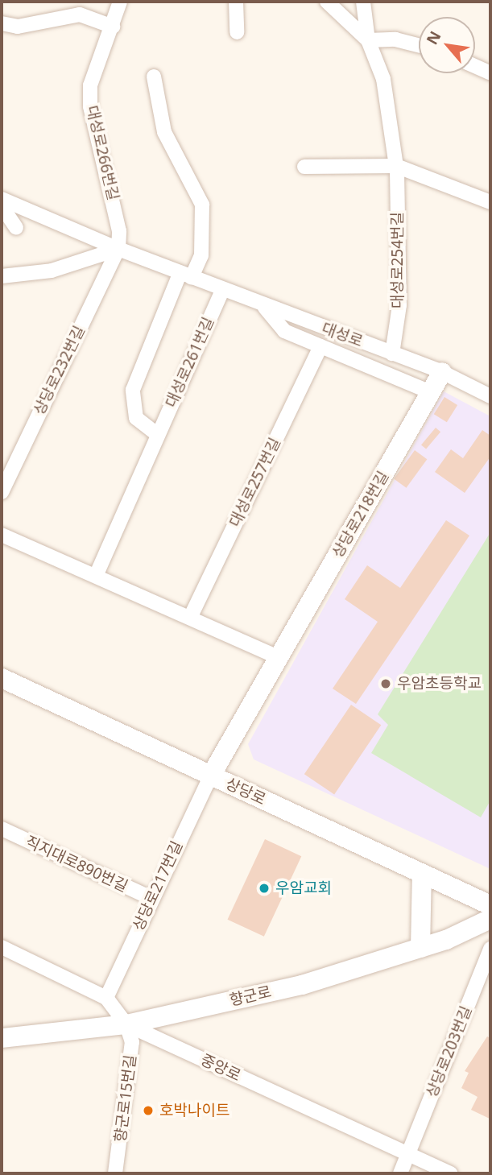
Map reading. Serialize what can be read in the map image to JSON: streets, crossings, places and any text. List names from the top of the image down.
{
  "streets": {
    "street": [
      "대성로266번길",
      "대성로254번길",
      "대성로",
      "대성로261번길",
      "상당로232번길",
      "대성로257번길",
      "상당로218번길",
      "상당로",
      "직지대로890번길",
      "상당로217번길",
      "향군로",
      "상당로203번길",
      "중앙로",
      "향군로15번길"
    ]
  },
  "crossings": [
    ["대성로266번길", "대성로"],
    ["대성로266번길", "상당로232번길"],
    ["대성로254번길", "대성로"],
    ["대성로", "대성로261번길"],
    ["대성로", "상당로232번길"],
    ["대성로", "상당로218번길"],
    ["상당로218번길", "상당로"],
    ["상당로218번길", "상당로217번길"],
    ["상당로", "상당로217번길"],
    ["직지대로890번길", "상당로217번길"],
    ["상당로217번길", "중앙로"],
    ["향군로", "중앙로"],
    ["향군로", "향군로15번길"],
    ["상당로203번길", "중앙로"],
    ["중앙로", "향군로15번길"]
  ],
  "places": ["우암초등학교", "우암교회", "호박나이트"],
  "north": "top left"
}
